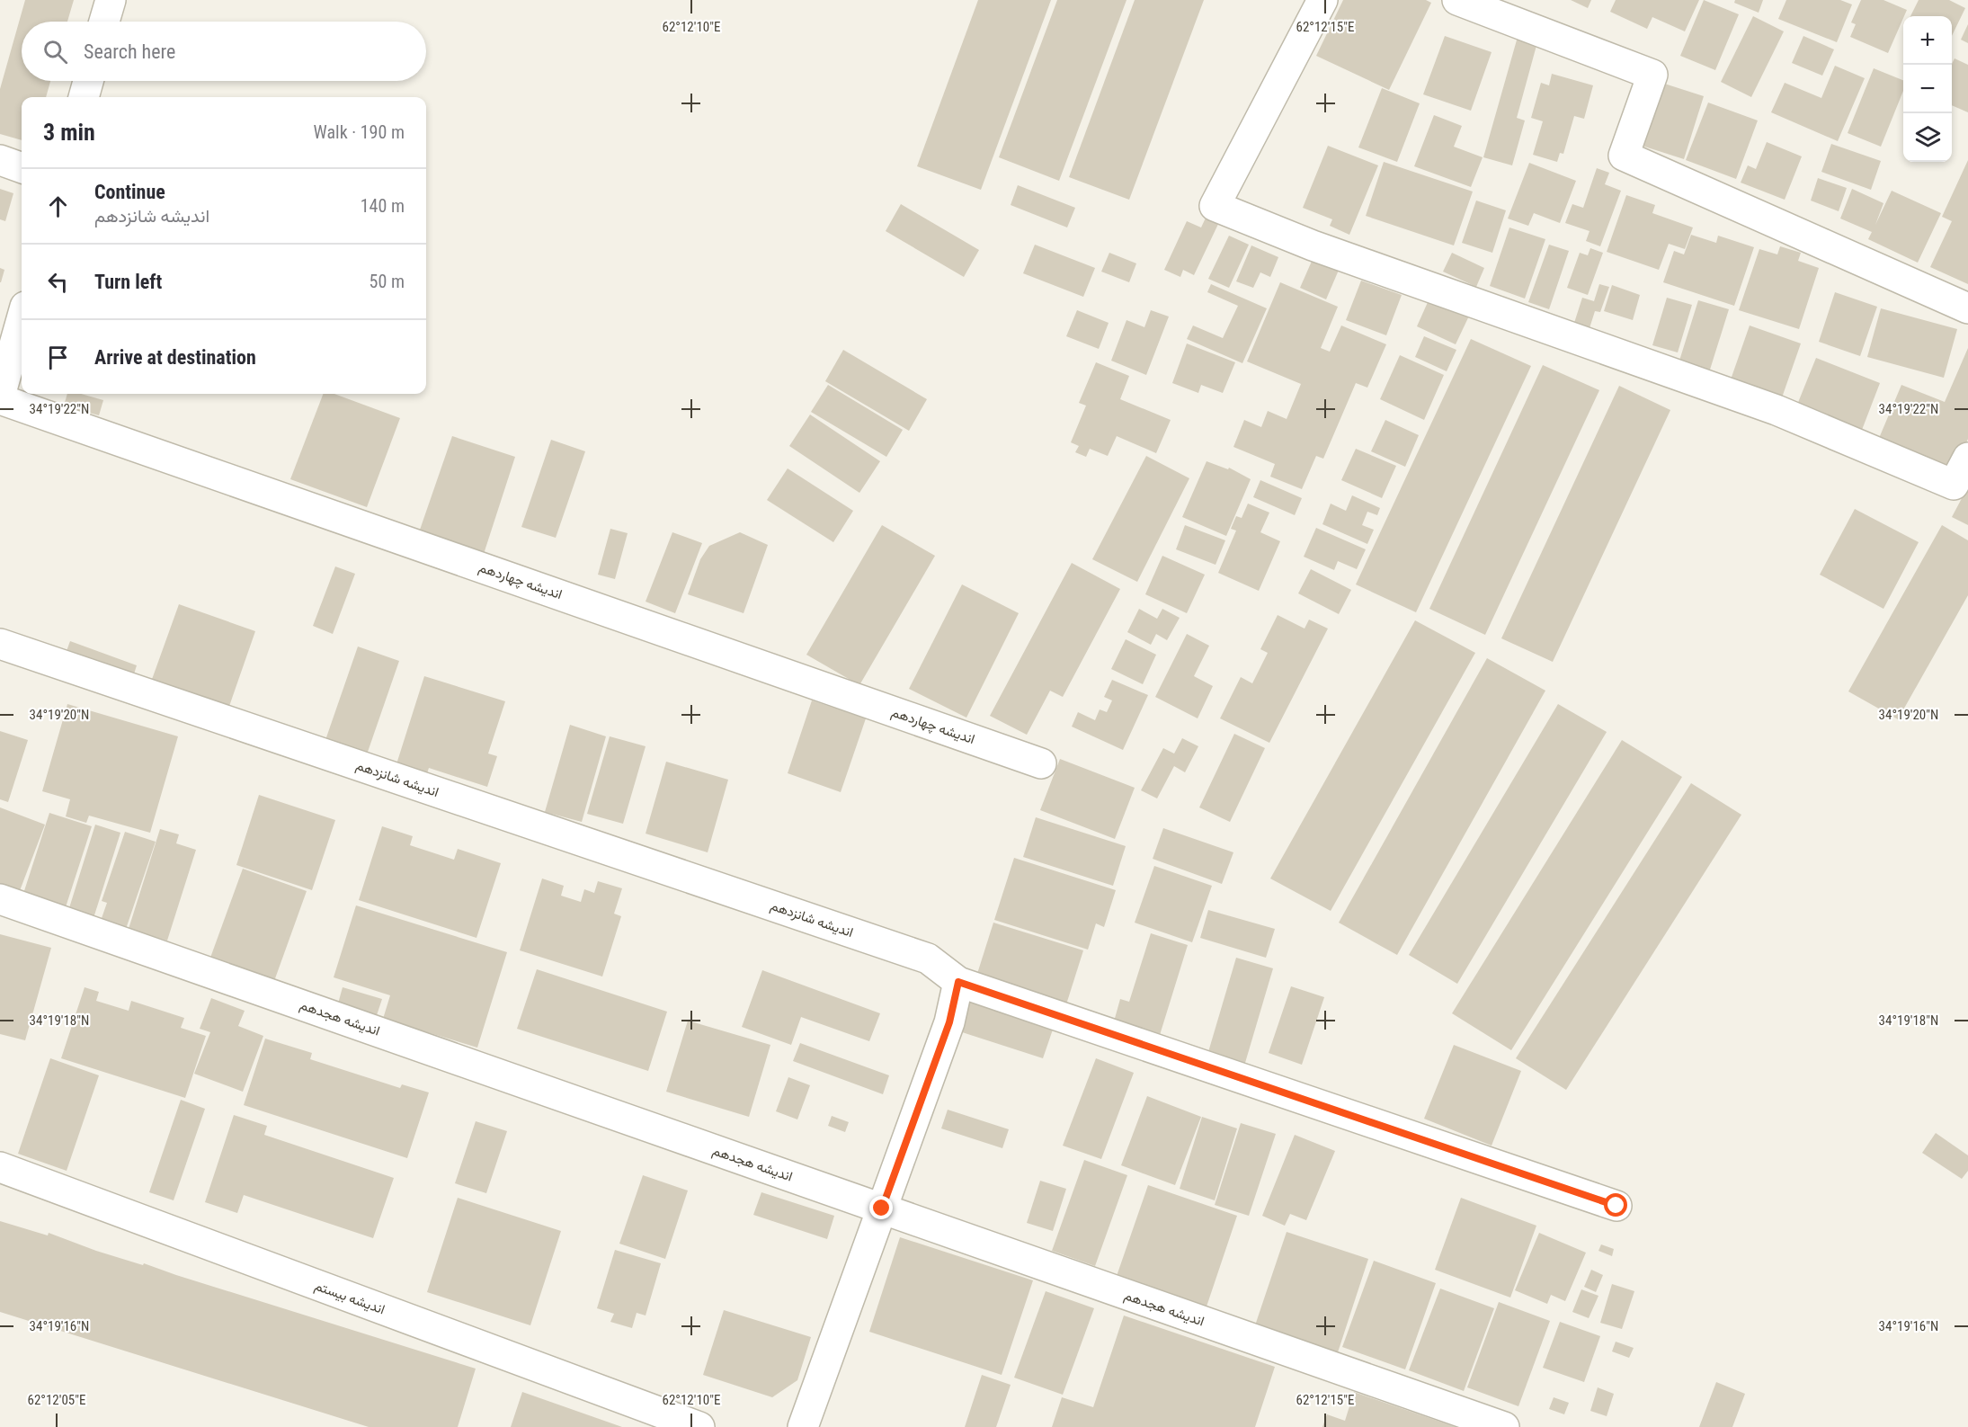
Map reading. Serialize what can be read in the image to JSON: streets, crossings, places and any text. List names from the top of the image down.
{
  "streets": {
    "street": [
      "اندیشه چهاردهم",
      "اندیشه شانزدهم",
      "اندیشه هجدهم",
      "اندیشه بیستم"
    ]
  },
  "page": {
    "map_buttons": ["+", "−"],
    "search": "Search here",
    "heading": ["3 min", "Walk · 190 m"],
    "list": [
      ["Continue", "اندیشه شانزدهم", "140 m"],
      ["Turn left", "50 m"],
      "Arrive at destination"
    ]
  },
  "coordinates": [
    "62°12'10\"E",
    "62°12'15\"E",
    "34°19'22\"N",
    "34°19'20\"N",
    "34°19'18\"N",
    "34°19'16\"N",
    "62°12'05\"E"
  ]
}
